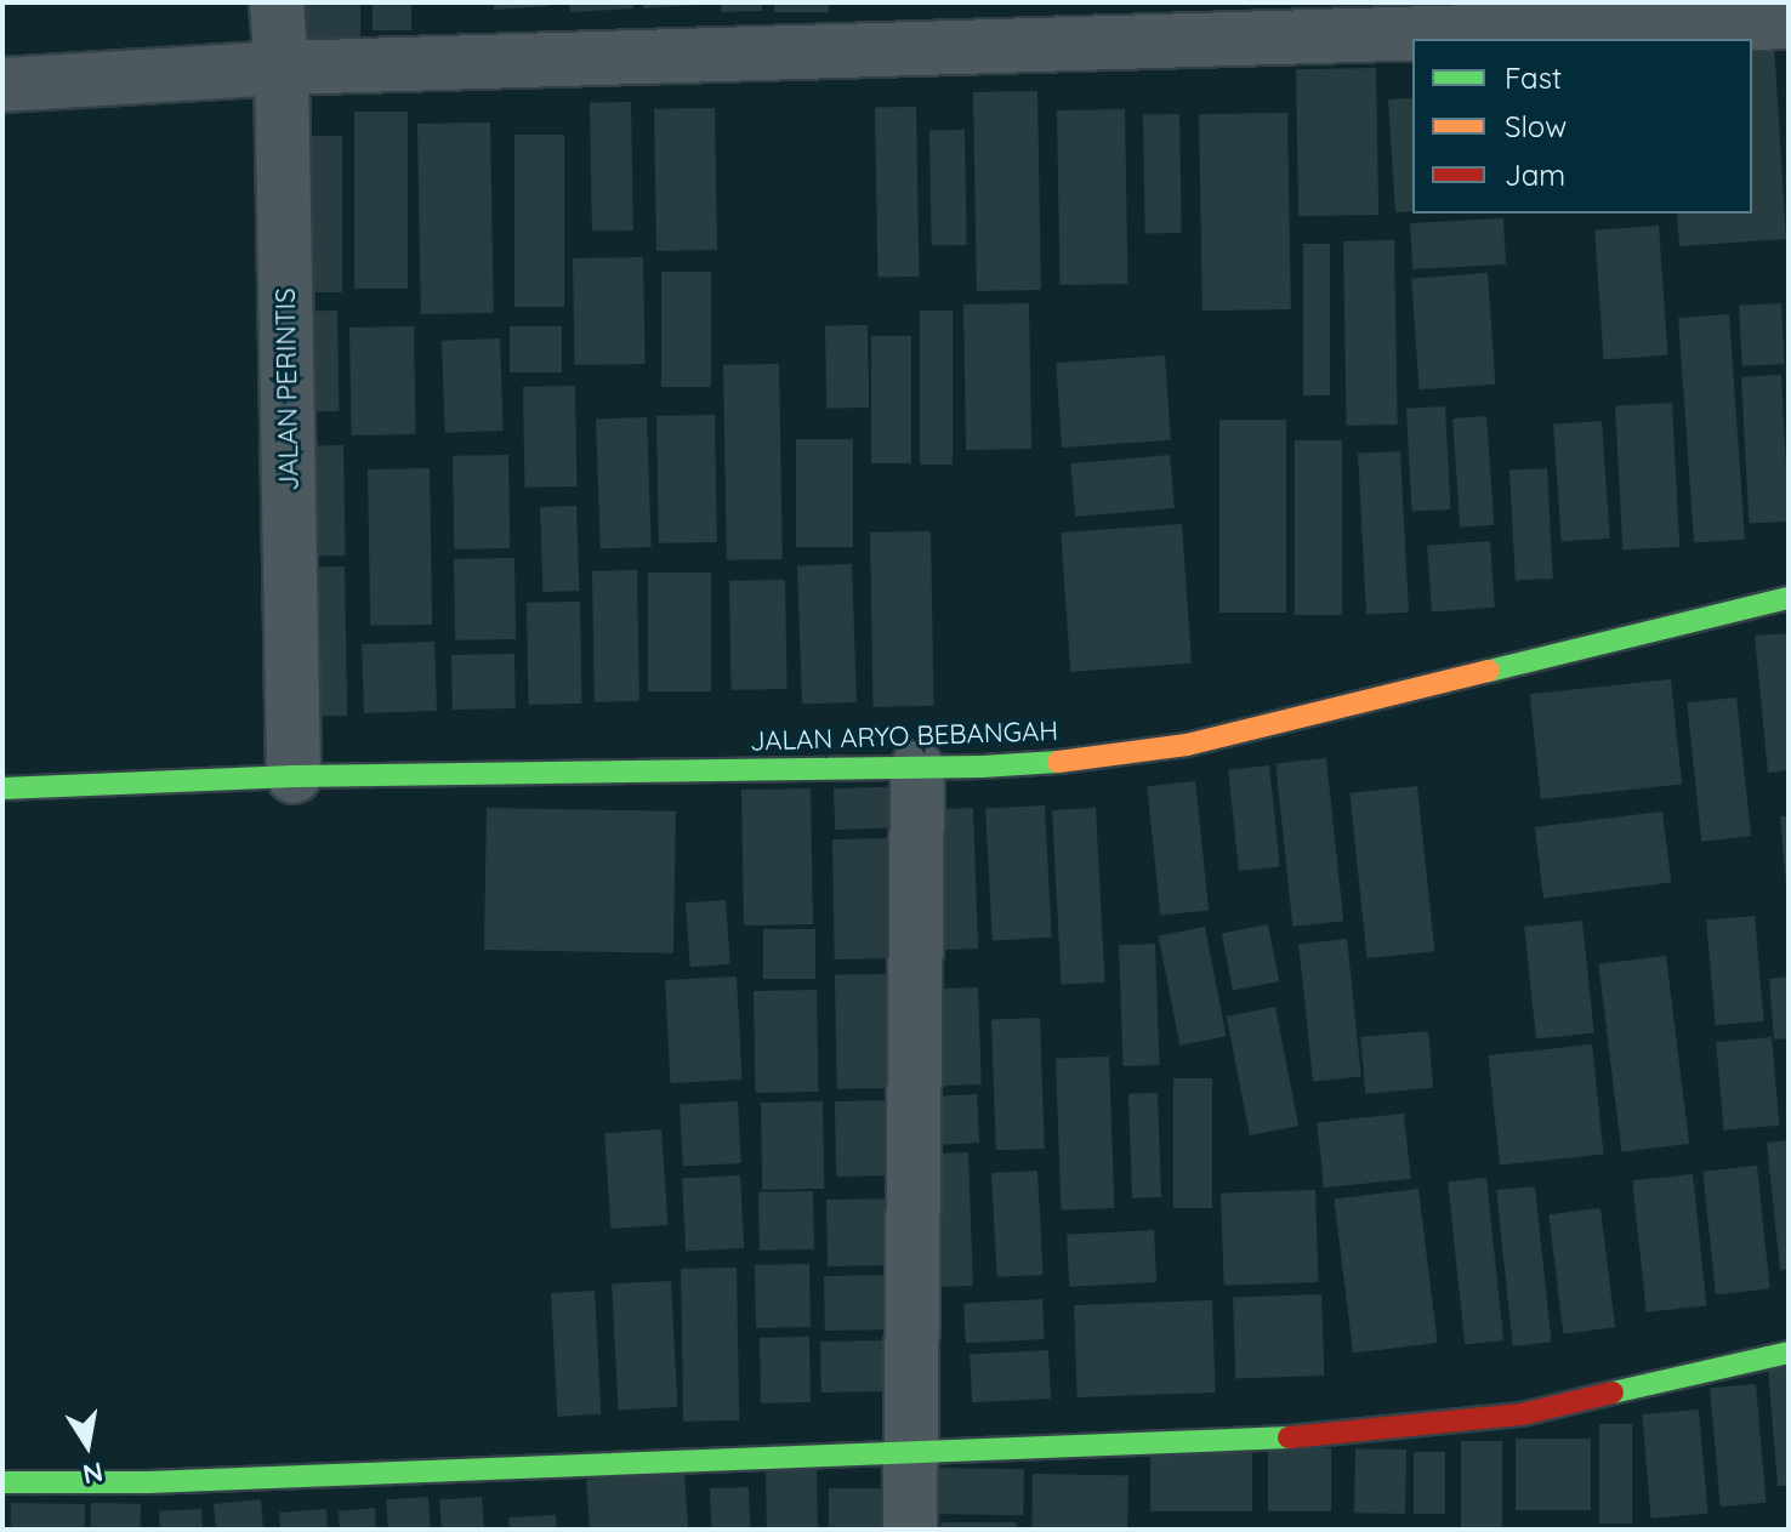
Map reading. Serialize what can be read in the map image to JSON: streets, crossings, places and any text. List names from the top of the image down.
{
  "streets": {
    "street": ["JALAN PERINTIS", "JALAN ARYO BEBANGAH"]
  },
  "crossings": [
    ["JALAN PERINTIS", "JALAN ARYO BEBANGAH"]
  ],
  "legend": ["Fast", "Slow", "Jam"],
  "north": "bottom"
}
